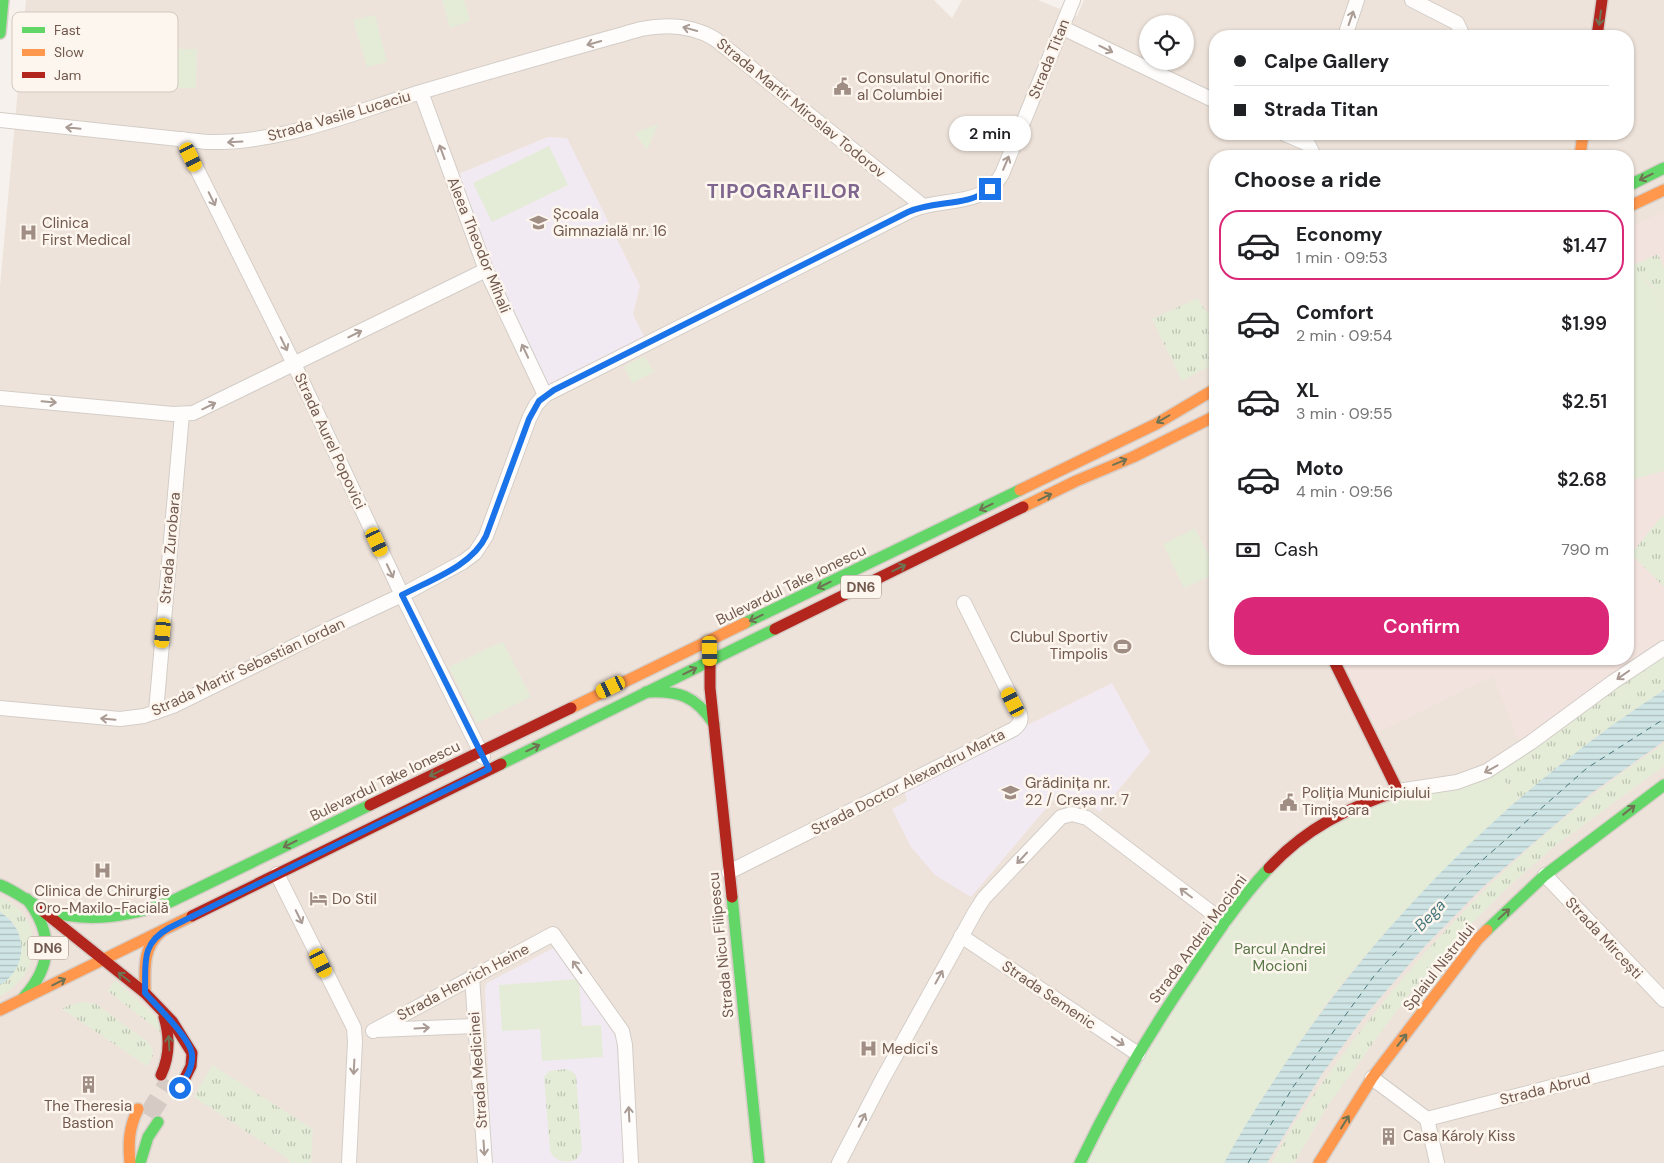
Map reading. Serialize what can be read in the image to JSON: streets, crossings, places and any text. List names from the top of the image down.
{
  "streets": {
    "main road": [
      "Bulevardul Take Ionescu",
      "DN6",
      "Strada Andrei Mocioni",
      "Strada Nicu Filipescu",
      "Splaiul Nistrului"
    ],
    "street": [
      "Strada Titan",
      "Strada Martir Miroslav Todorov",
      "Strada Vasile Lucaciu",
      "Aleea Theodor Mihali",
      "Strada Aurel Popovici",
      "Strada Zurobara",
      "Strada Martir Sebastian Iordan",
      "Strada Doctor Alexandru Marta",
      "Strada Mircești",
      "Strada Henrich Heine",
      "Strada Semenic",
      "Strada Medicinei",
      "Strada Abrud"
    ]
  },
  "crossings": [
    ["Strada Titan", "Strada Martir Miroslav Todorov"],
    ["Strada Titan", "Aleea Theodor Mihali"],
    ["Strada Titan", "Strada Martir Sebastian Iordan"],
    ["Strada Martir Miroslav Todorov", "Strada Vasile Lucaciu"],
    ["Strada Vasile Lucaciu", "Aleea Theodor Mihali"],
    ["Strada Vasile Lucaciu", "Strada Aurel Popovici"],
    ["Aleea Theodor Mihali", "Strada Martir Sebastian Iordan"],
    ["Strada Aurel Popovici", "Bulevardul Take Ionescu"],
    ["Strada Aurel Popovici", "Strada Martir Sebastian Iordan"],
    ["Strada Zurobara", "Strada Martir Sebastian Iordan"],
    ["Bulevardul Take Ionescu", "DN6"],
    ["Bulevardul Take Ionescu", "Strada Nicu Filipescu"],
    ["Strada Doctor Alexandru Marta", "Strada Nicu Filipescu"],
    ["Strada Mircești", "Splaiul Nistrului"],
    ["Strada Andrei Mocioni", "Strada Semenic"],
    ["Strada Henrich Heine", "Strada Medicinei"]
  ],
  "one_way": [
    "Strada Martir Miroslav Todorov",
    "Strada Vasile Lucaciu",
    "Aleea Theodor Mihali",
    "Strada Aurel Popovici",
    "Splaiul Nistrului",
    "Strada Semenic",
    "Strada Medicinei"
  ],
  "districts": ["TIPOGRAFILOR"],
  "water": ["Bega"],
  "parks": ["Parcul Andrei Mocioni"],
  "places": {
    "public building": ["Consulatul Onorific al Columbiei", "Poliția Municipiului Timișoara"],
    "school or university": ["Școala Gimnazială nr. 16", "Grădinița nr. 22 / Creșa nr. 7"],
    "hospital": ["Clinica First Medical", "Clinica de Chirurgie Oro-Maxilo-Facială", "Medici's"],
    "sports": ["Clubul Sportiv Timpolis"],
    "hotel": ["Do Stil"],
    "building": ["The Theresia Bastion", "Casa Károly Kiss"]
  },
  "legend": ["Fast", "Slow", "Jam"],
  "page": {
    "banner": ["Calpe Gallery", "Strada Titan"],
    "bubble": "2 min",
    "heading": "Choose a ride",
    "list": [
      {
        "name": "Economy",
        "note": "1 min · 09:53",
        "value": "$1.47"
      },
      {
        "name": "Comfort",
        "note": "2 min · 09:54",
        "value": "$1.99"
      },
      {
        "name": "XL",
        "note": "3 min · 09:55",
        "value": "$2.51"
      },
      {
        "name": "Moto",
        "note": "4 min · 09:56",
        "value": "$2.68"
      }
    ],
    "pay": ["Cash", "790 m"],
    "buttons": "Confirm"
  }
}
